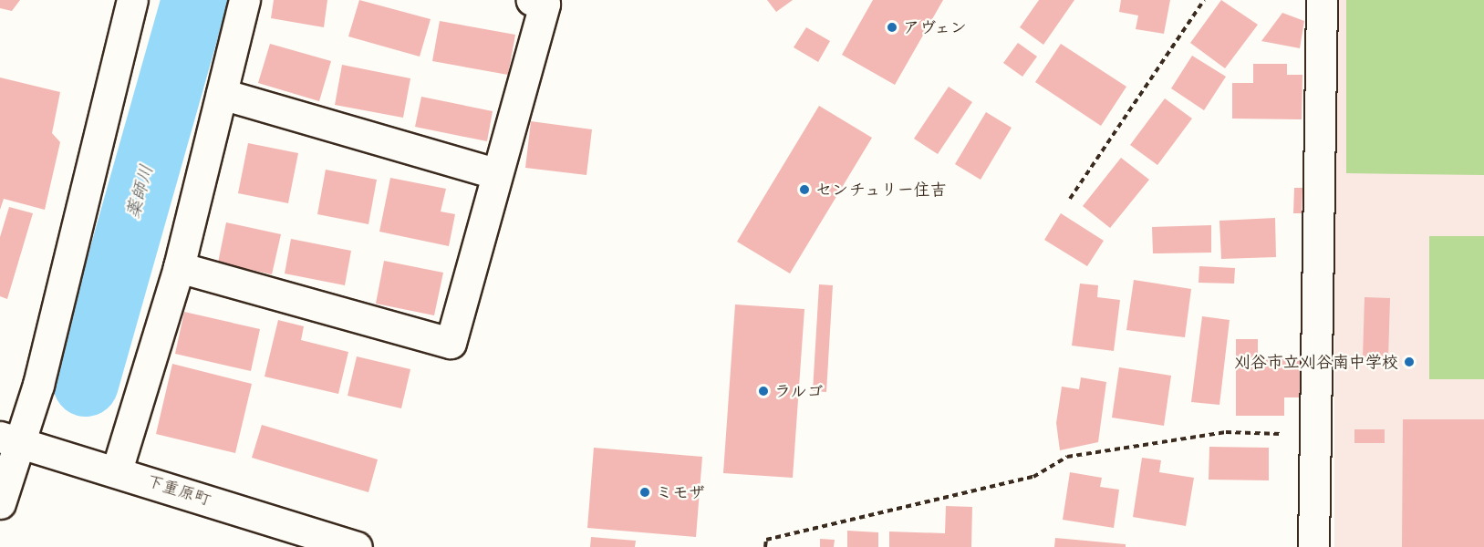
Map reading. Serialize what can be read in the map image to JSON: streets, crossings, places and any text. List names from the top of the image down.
{
  "streets": {
    "street": ["下重原町"]
  },
  "water": ["薬師川"],
  "places": [
    "アヴェン",
    "センチュリー住吉",
    "刈谷市立刈谷南中学校",
    "ラルゴ",
    "ミモザ"
  ]
}
